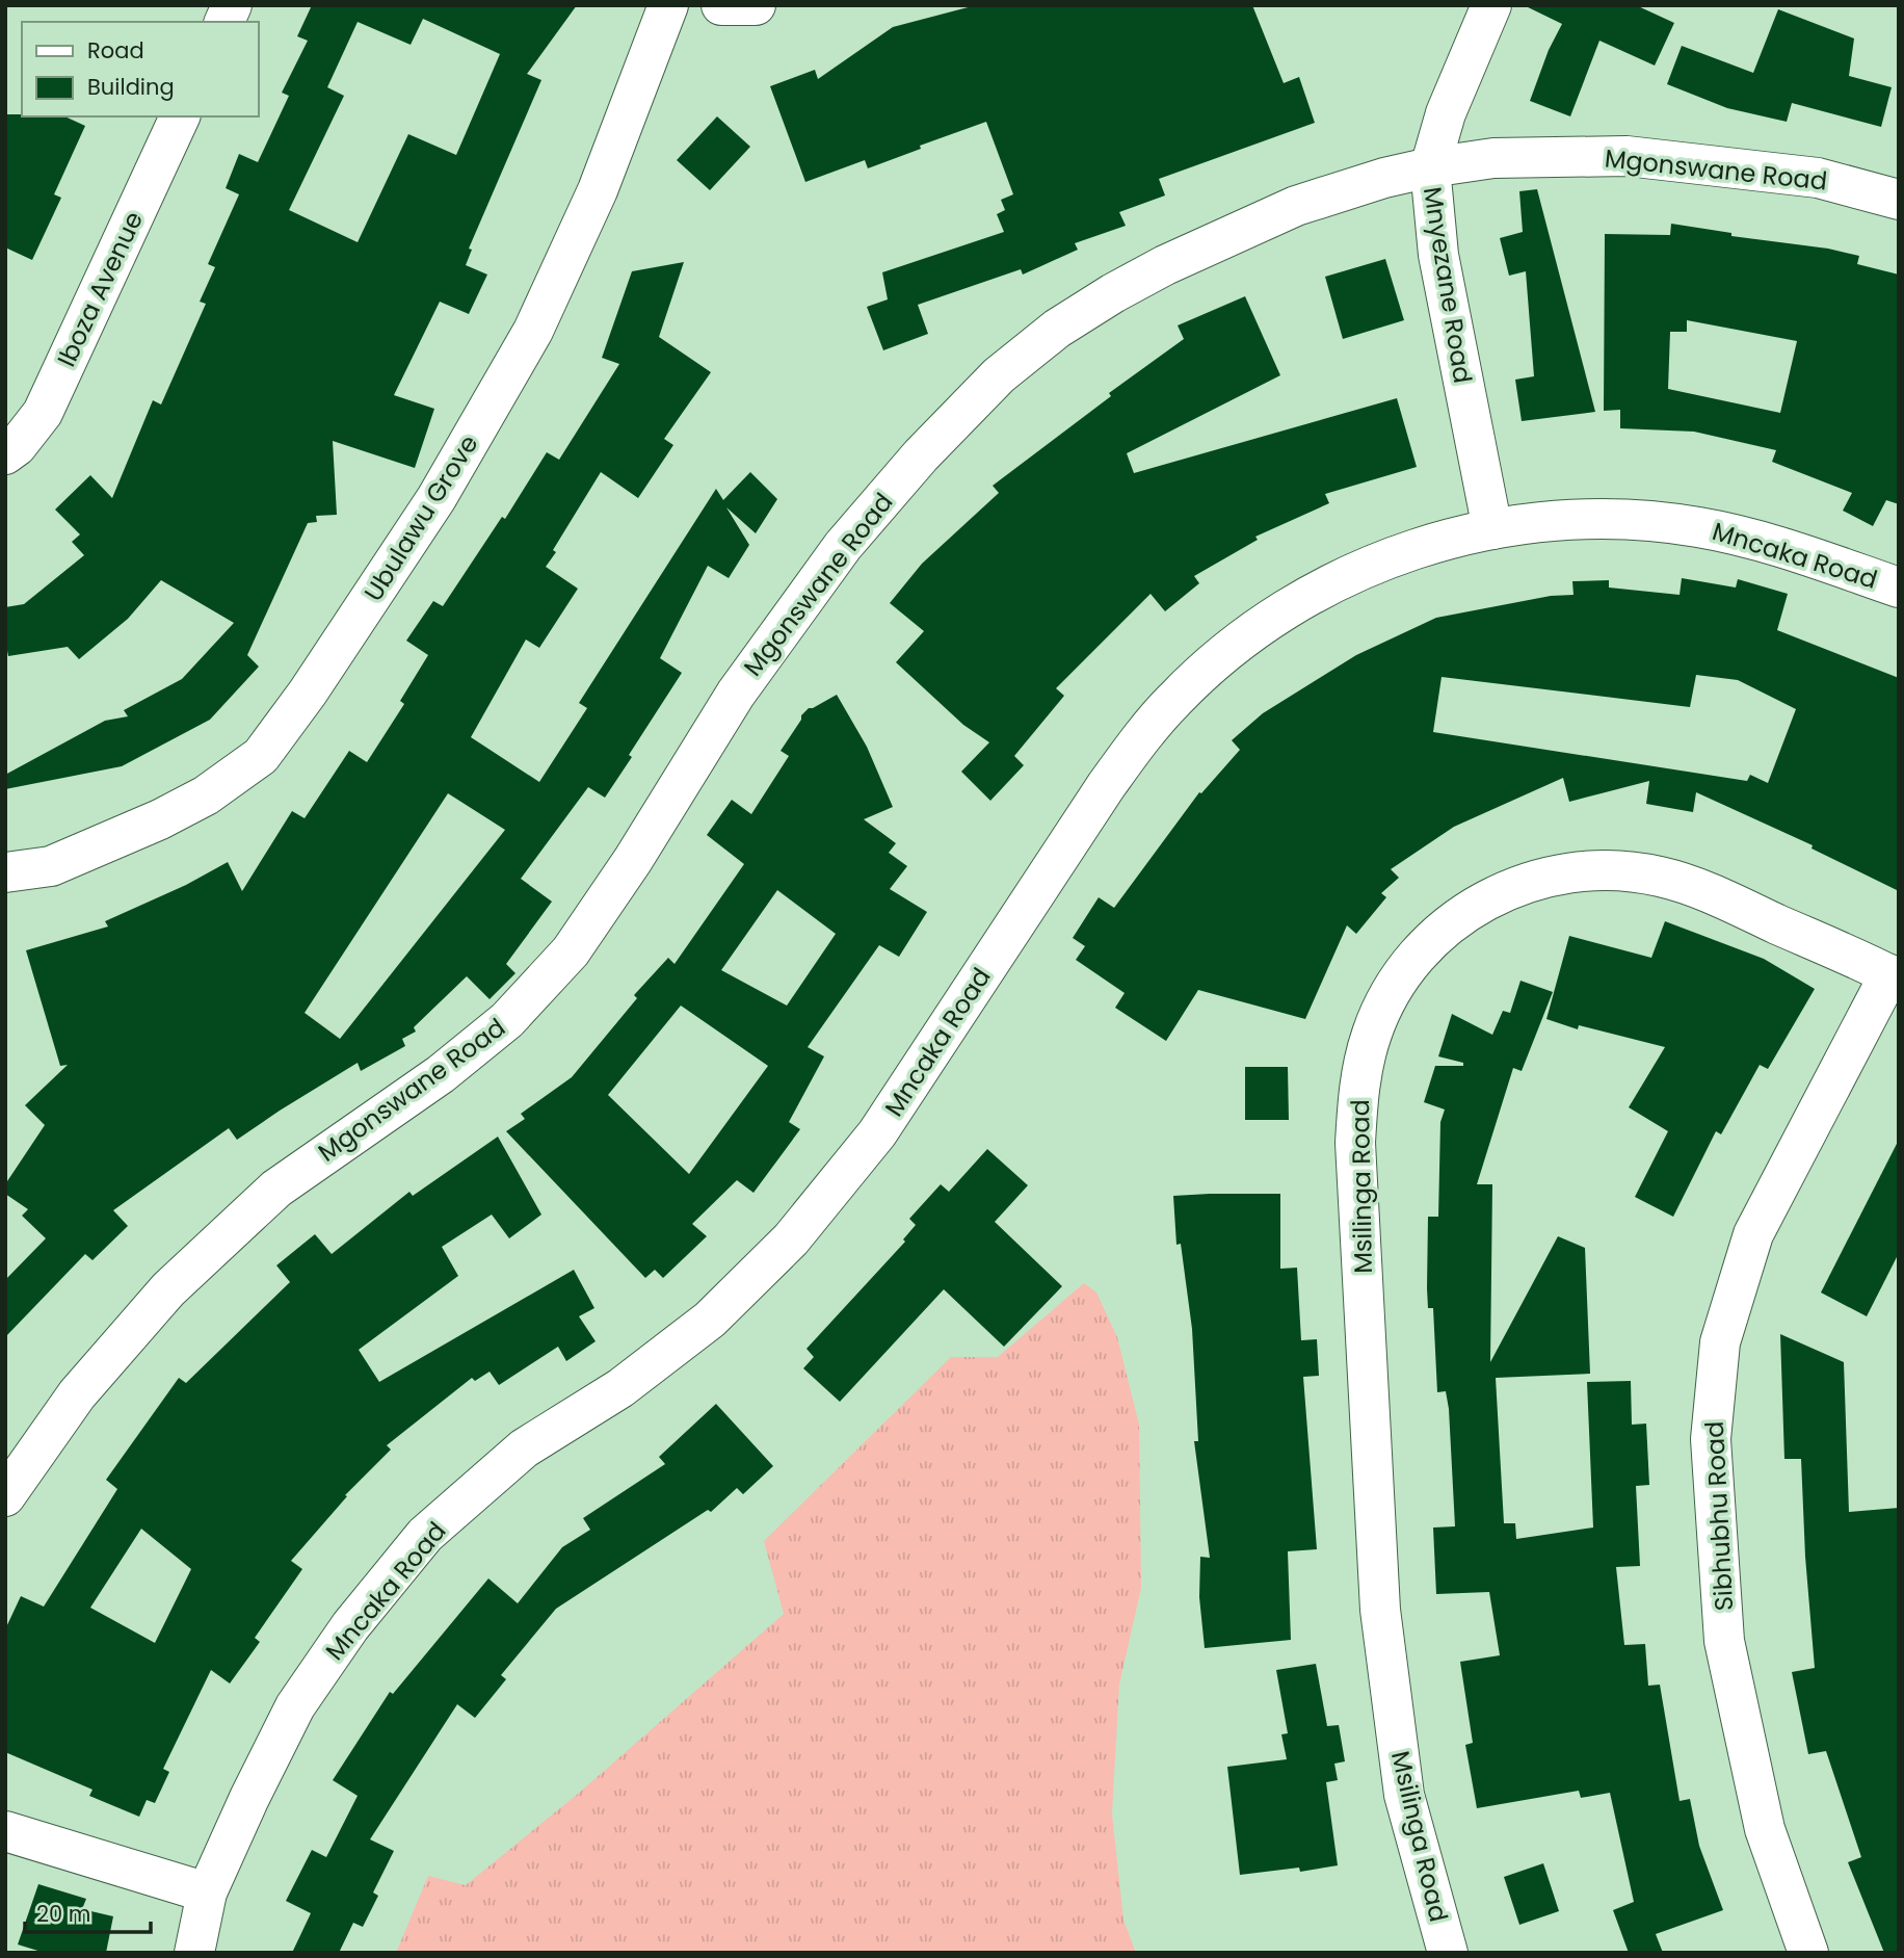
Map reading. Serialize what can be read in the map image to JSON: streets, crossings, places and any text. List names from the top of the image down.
{
  "streets": {
    "street": [
      "Mgonswane Road",
      "Mnyezane Road",
      "Iboza Avenue",
      "Ubulawu Grove",
      "Mncaka Road",
      "Msilinga Road",
      "Sibhubhu Road"
    ]
  },
  "crossings": [
    ["Mgonswane Road", "Mnyezane Road"],
    ["Mnyezane Road", "Mncaka Road"],
    ["Msilinga Road", "Sibhubhu Road"]
  ],
  "legend": ["Road", "Building"],
  "scale_bar": "20 m"
}
